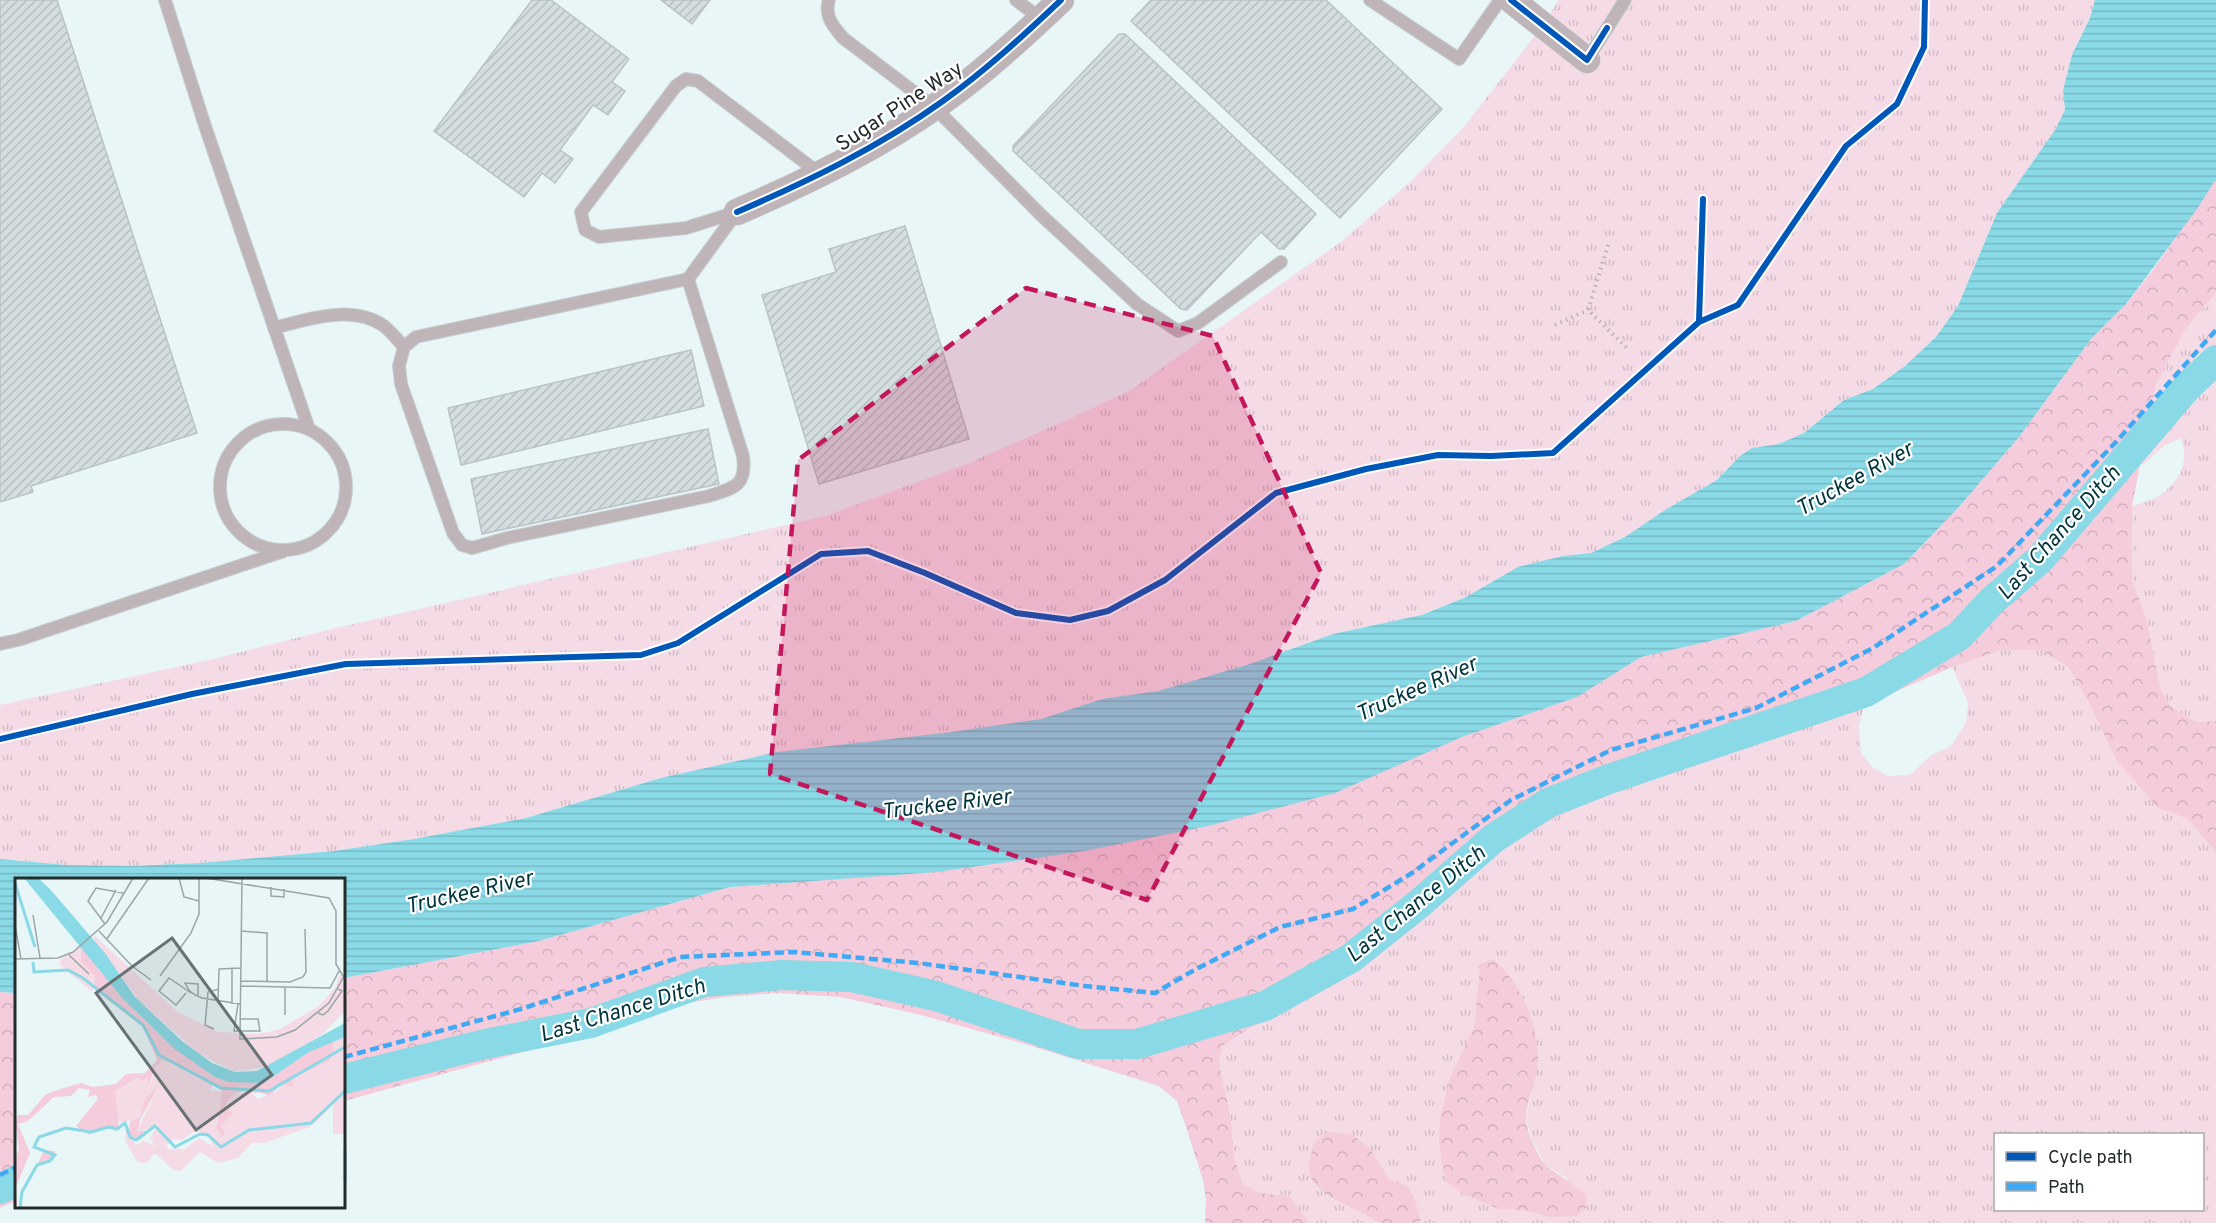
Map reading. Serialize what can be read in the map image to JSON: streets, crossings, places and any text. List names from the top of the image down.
{
  "streets": {
    "street": ["Sugar Pine Way"]
  },
  "water": ["Truckee River", "Last Chance Ditch"],
  "legend": ["Cycle path", "Path"]
}
